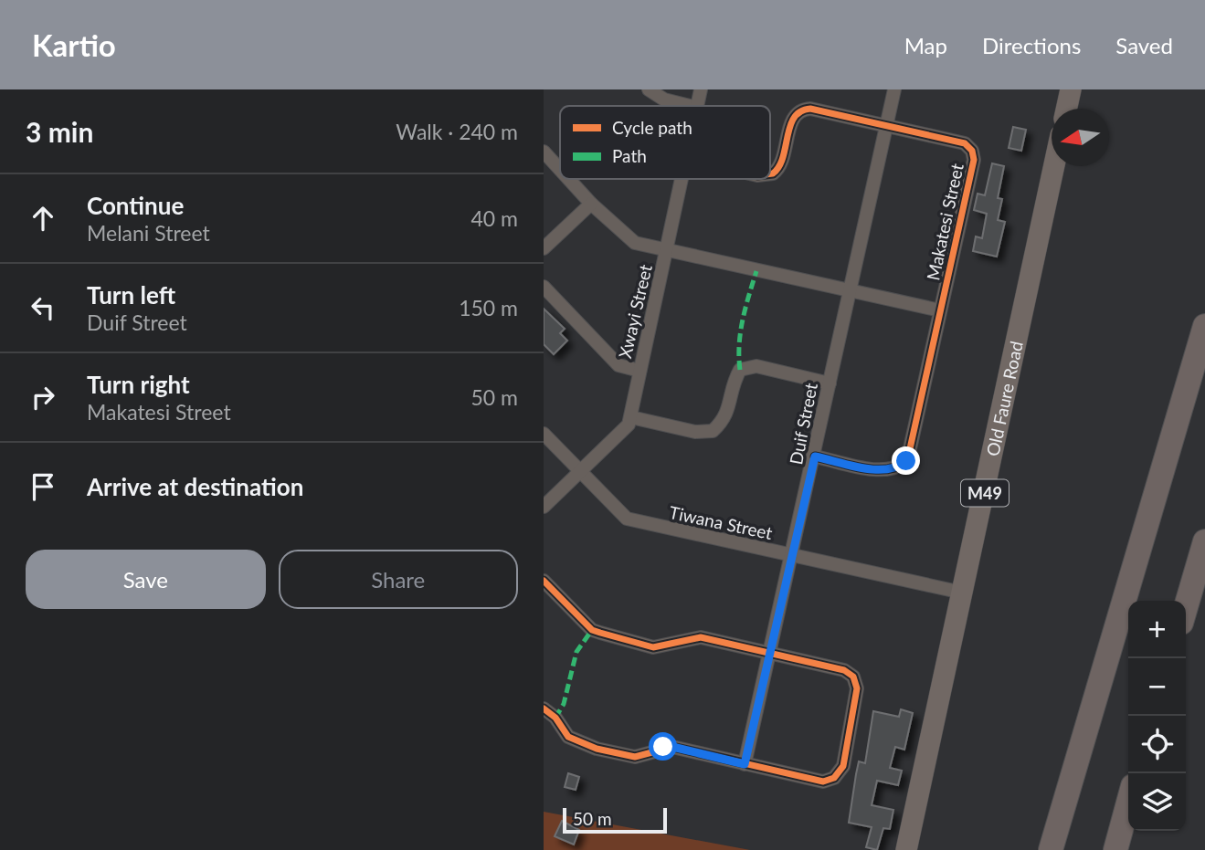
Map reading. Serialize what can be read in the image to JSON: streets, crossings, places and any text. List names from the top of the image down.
{
  "streets": {
    "main road": ["Old Faure Road", "M49"],
    "street": [
      "Makatesi Street",
      "Xwayi Street",
      "Duif Street",
      "Tiwana Street"
    ]
  },
  "crossings": [
    ["Makatesi Street", "Duif Street"],
    ["Xwayi Street", "Tiwana Street"],
    ["Old Faure Road", "Tiwana Street"],
    ["Duif Street", "Tiwana Street"]
  ],
  "legend": ["Cycle path", "Path"],
  "scale_bar": "50 m",
  "north": "left",
  "page": {
    "header": "Kartio",
    "nav": ["Map", "Directions", "Saved"],
    "heading": ["3 min", "Walk · 240 m"],
    "list": [
      ["Continue", "Melani Street", "40 m"],
      ["Turn left", "Duif Street", "150 m"],
      ["Turn right", "Makatesi Street", "50 m"],
      "Arrive at destination"
    ],
    "buttons": ["Save", "Share"],
    "map_buttons": ["+", "−"],
    "scale": "50 m"
  }
}
